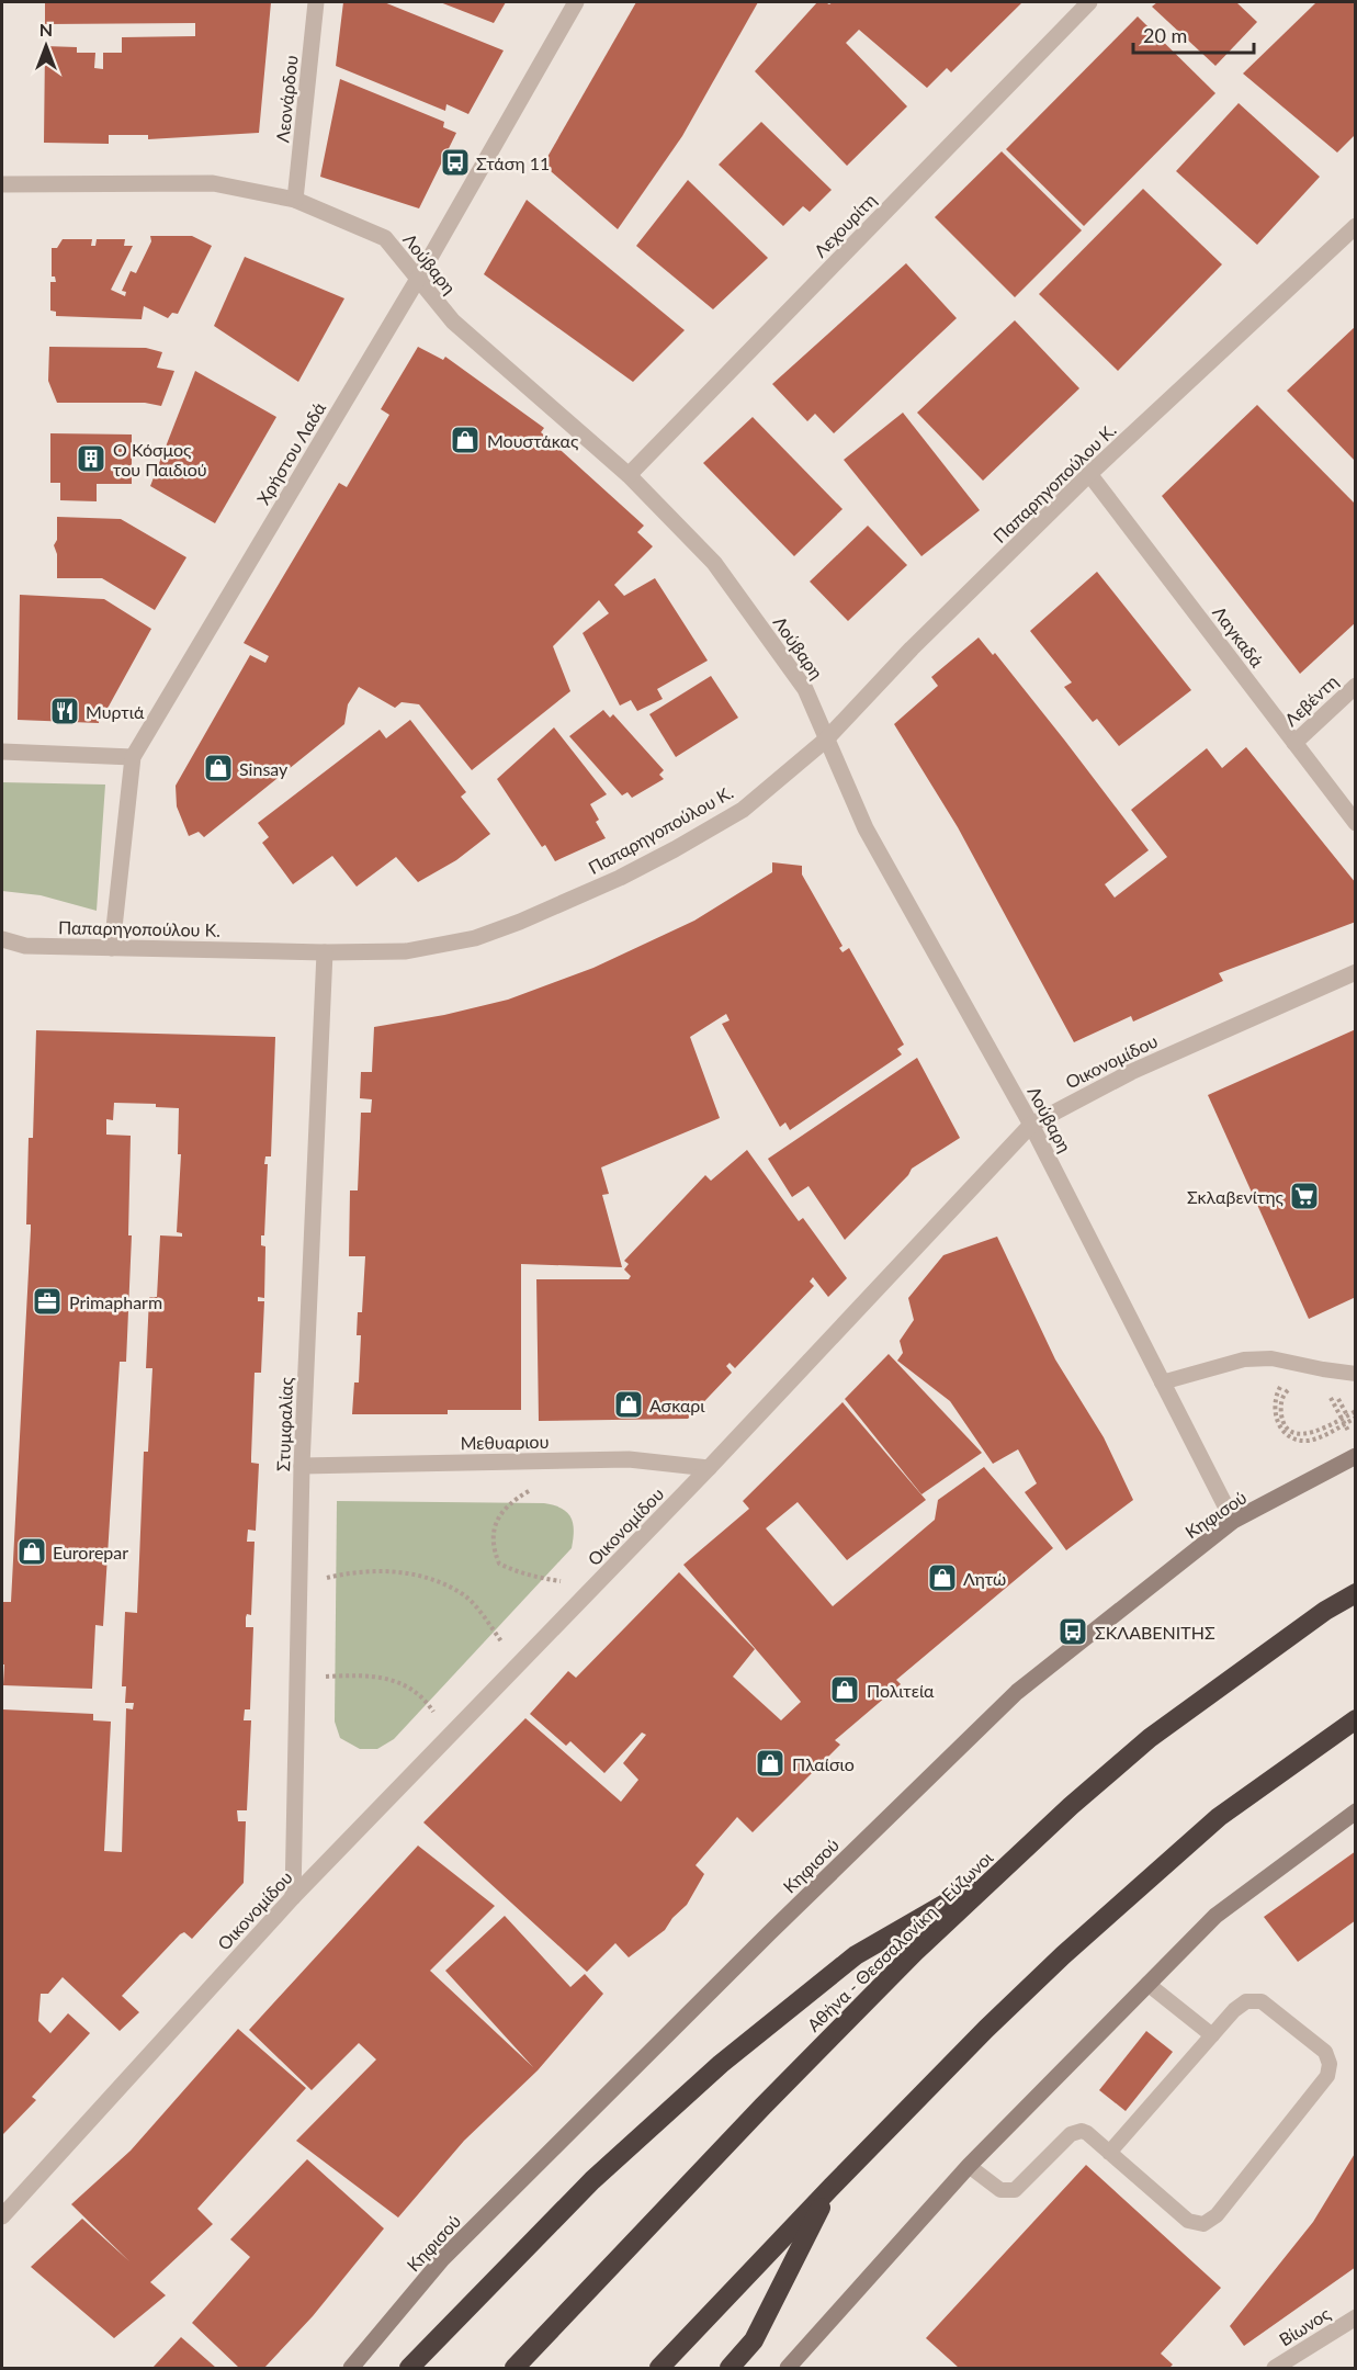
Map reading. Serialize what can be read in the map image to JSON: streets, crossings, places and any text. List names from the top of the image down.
{
  "streets": {
    "highway": ["Αθήνα - Θεσσαλονίκη - Εύζωνοι"],
    "main road": ["Κηφισού"],
    "street": [
      "Λεονάρδου",
      "Λεχουρίτη",
      "Λούβαρη",
      "Χρήστου Λαδά",
      "Παπαρηγοπούλου Κ.",
      "Λαγκαδά",
      "Λεβέντη",
      "Οικονομίδου",
      "Στυμφαλίας",
      "Μεθυαριου",
      "Βίωνος"
    ]
  },
  "crossings": [
    ["Λεονάρδου", "Λούβαρη"],
    ["Λεχουρίτη", "Λούβαρη"],
    ["Λούβαρη", "Χρήστου Λαδά"],
    ["Λούβαρη", "Παπαρηγοπούλου Κ."],
    ["Λούβαρη", "Οικονομίδου"],
    ["Λούβαρη", "Κηφισού"],
    ["Χρήστου Λαδά", "Παπαρηγοπούλου Κ."],
    ["Παπαρηγοπούλου Κ.", "Λαγκαδά"],
    ["Παπαρηγοπούλου Κ.", "Στυμφαλίας"],
    ["Λαγκαδά", "Λεβέντη"],
    ["Οικονομίδου", "Στυμφαλίας"],
    ["Οικονομίδου", "Μεθυαριου"],
    ["Στυμφαλίας", "Μεθυαριου"]
  ],
  "places": {
    "bus stop": ["Στάση 11", "ΣΚΛΑΒΕΝΙΤΗΣ"],
    "shop": [
      "Μουστάκας",
      "Sinsay",
      "Ασκαρι",
      "Eurorepar",
      "Λητώ",
      "Πολιτεία",
      "Πλαίσιο"
    ],
    "building": ["Ο Κόσμος του Παιδιού"],
    "restaurant": ["Μυρτιά"],
    "supermarket": ["Σκλαβενίτης"],
    "office": ["Primapharm"]
  },
  "scale_bar": "20 m",
  "north": "top"
}
